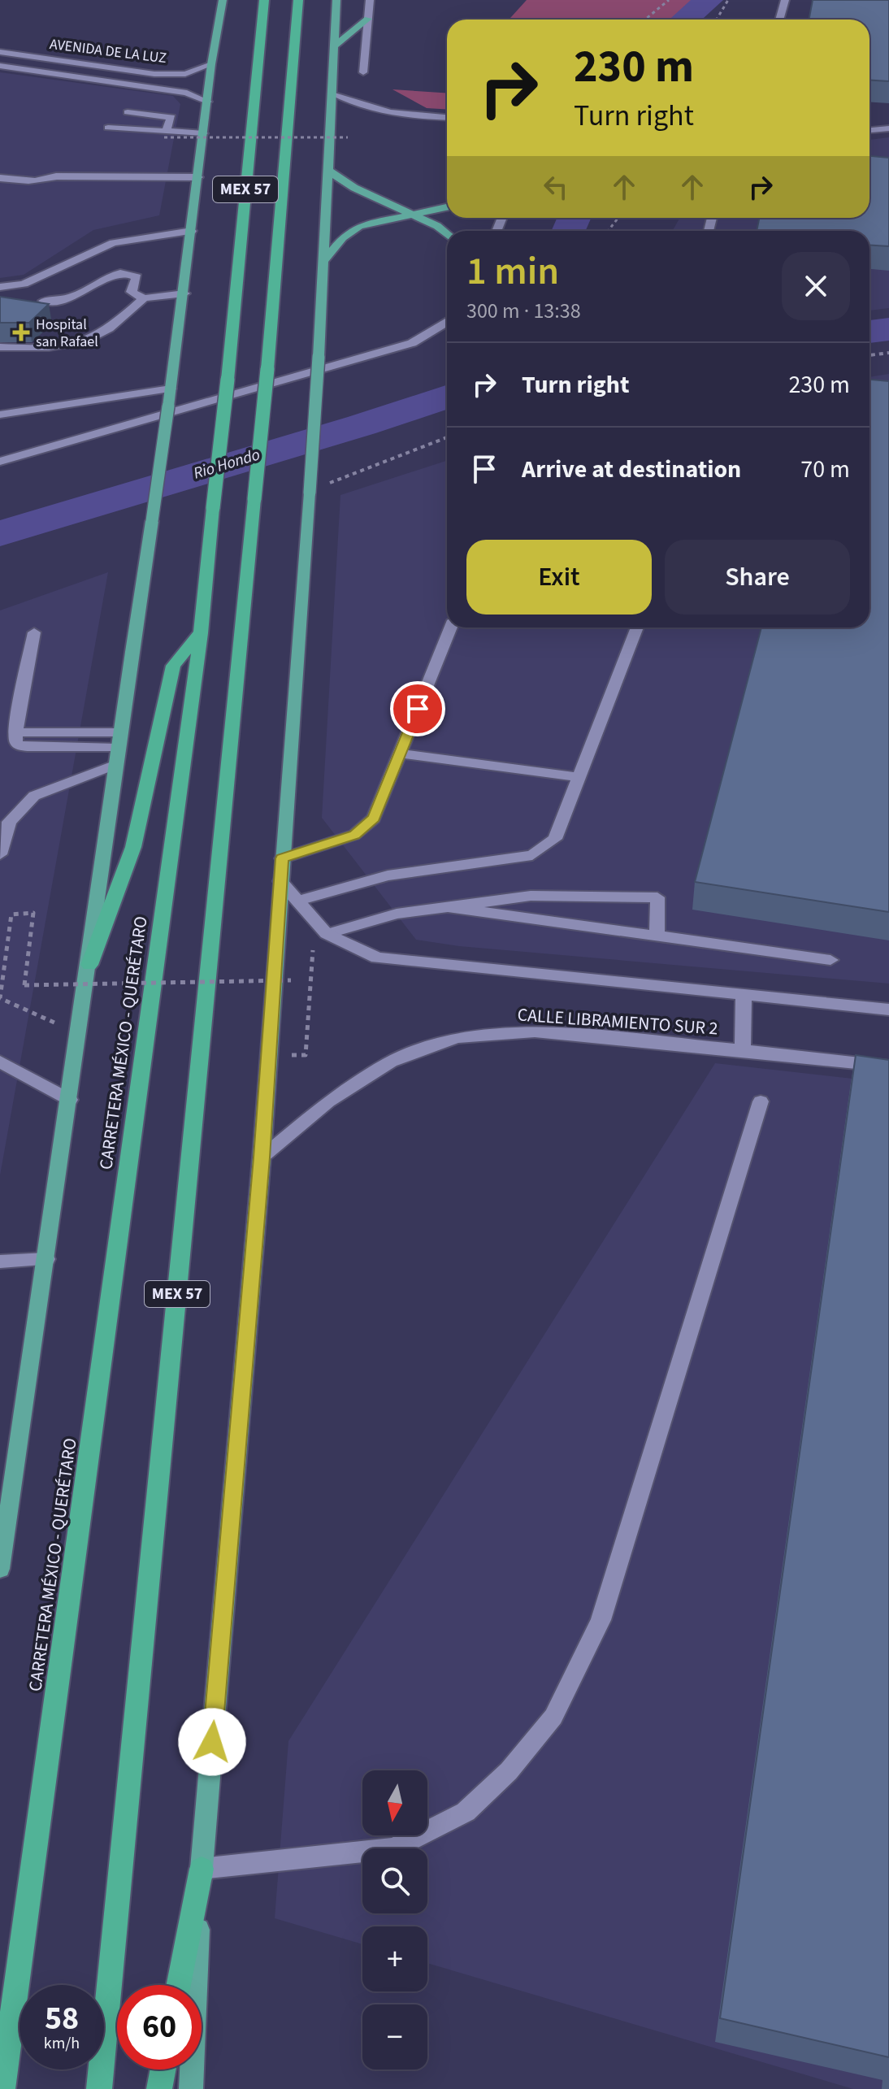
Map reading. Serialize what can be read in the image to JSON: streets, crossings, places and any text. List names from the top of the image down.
{
  "streets": {
    "highway": ["MEX 57", "CARRETERA MÉXICO - QUERÉTARO"],
    "main road": ["AVENIDA DE LA LUZ", "CALLE LIBRAMIENTO SUR 2"]
  },
  "water": ["Rio Hondo"],
  "places": {
    "health": ["Hospital san Rafael"]
  },
  "north": "bottom",
  "page": {
    "turn": ["230 m", "Turn right"],
    "heading": ["1 min", "300 m · 13:38"],
    "list": [
      {
        "name": "Turn right",
        "value": "230 m"
      },
      {
        "name": "Arrive at destination",
        "value": "70 m"
      }
    ],
    "buttons": ["Exit", "Share"],
    "map_buttons": ["+", "−"],
    "speed": "58 km/h",
    "limit": "60"
  }
}
